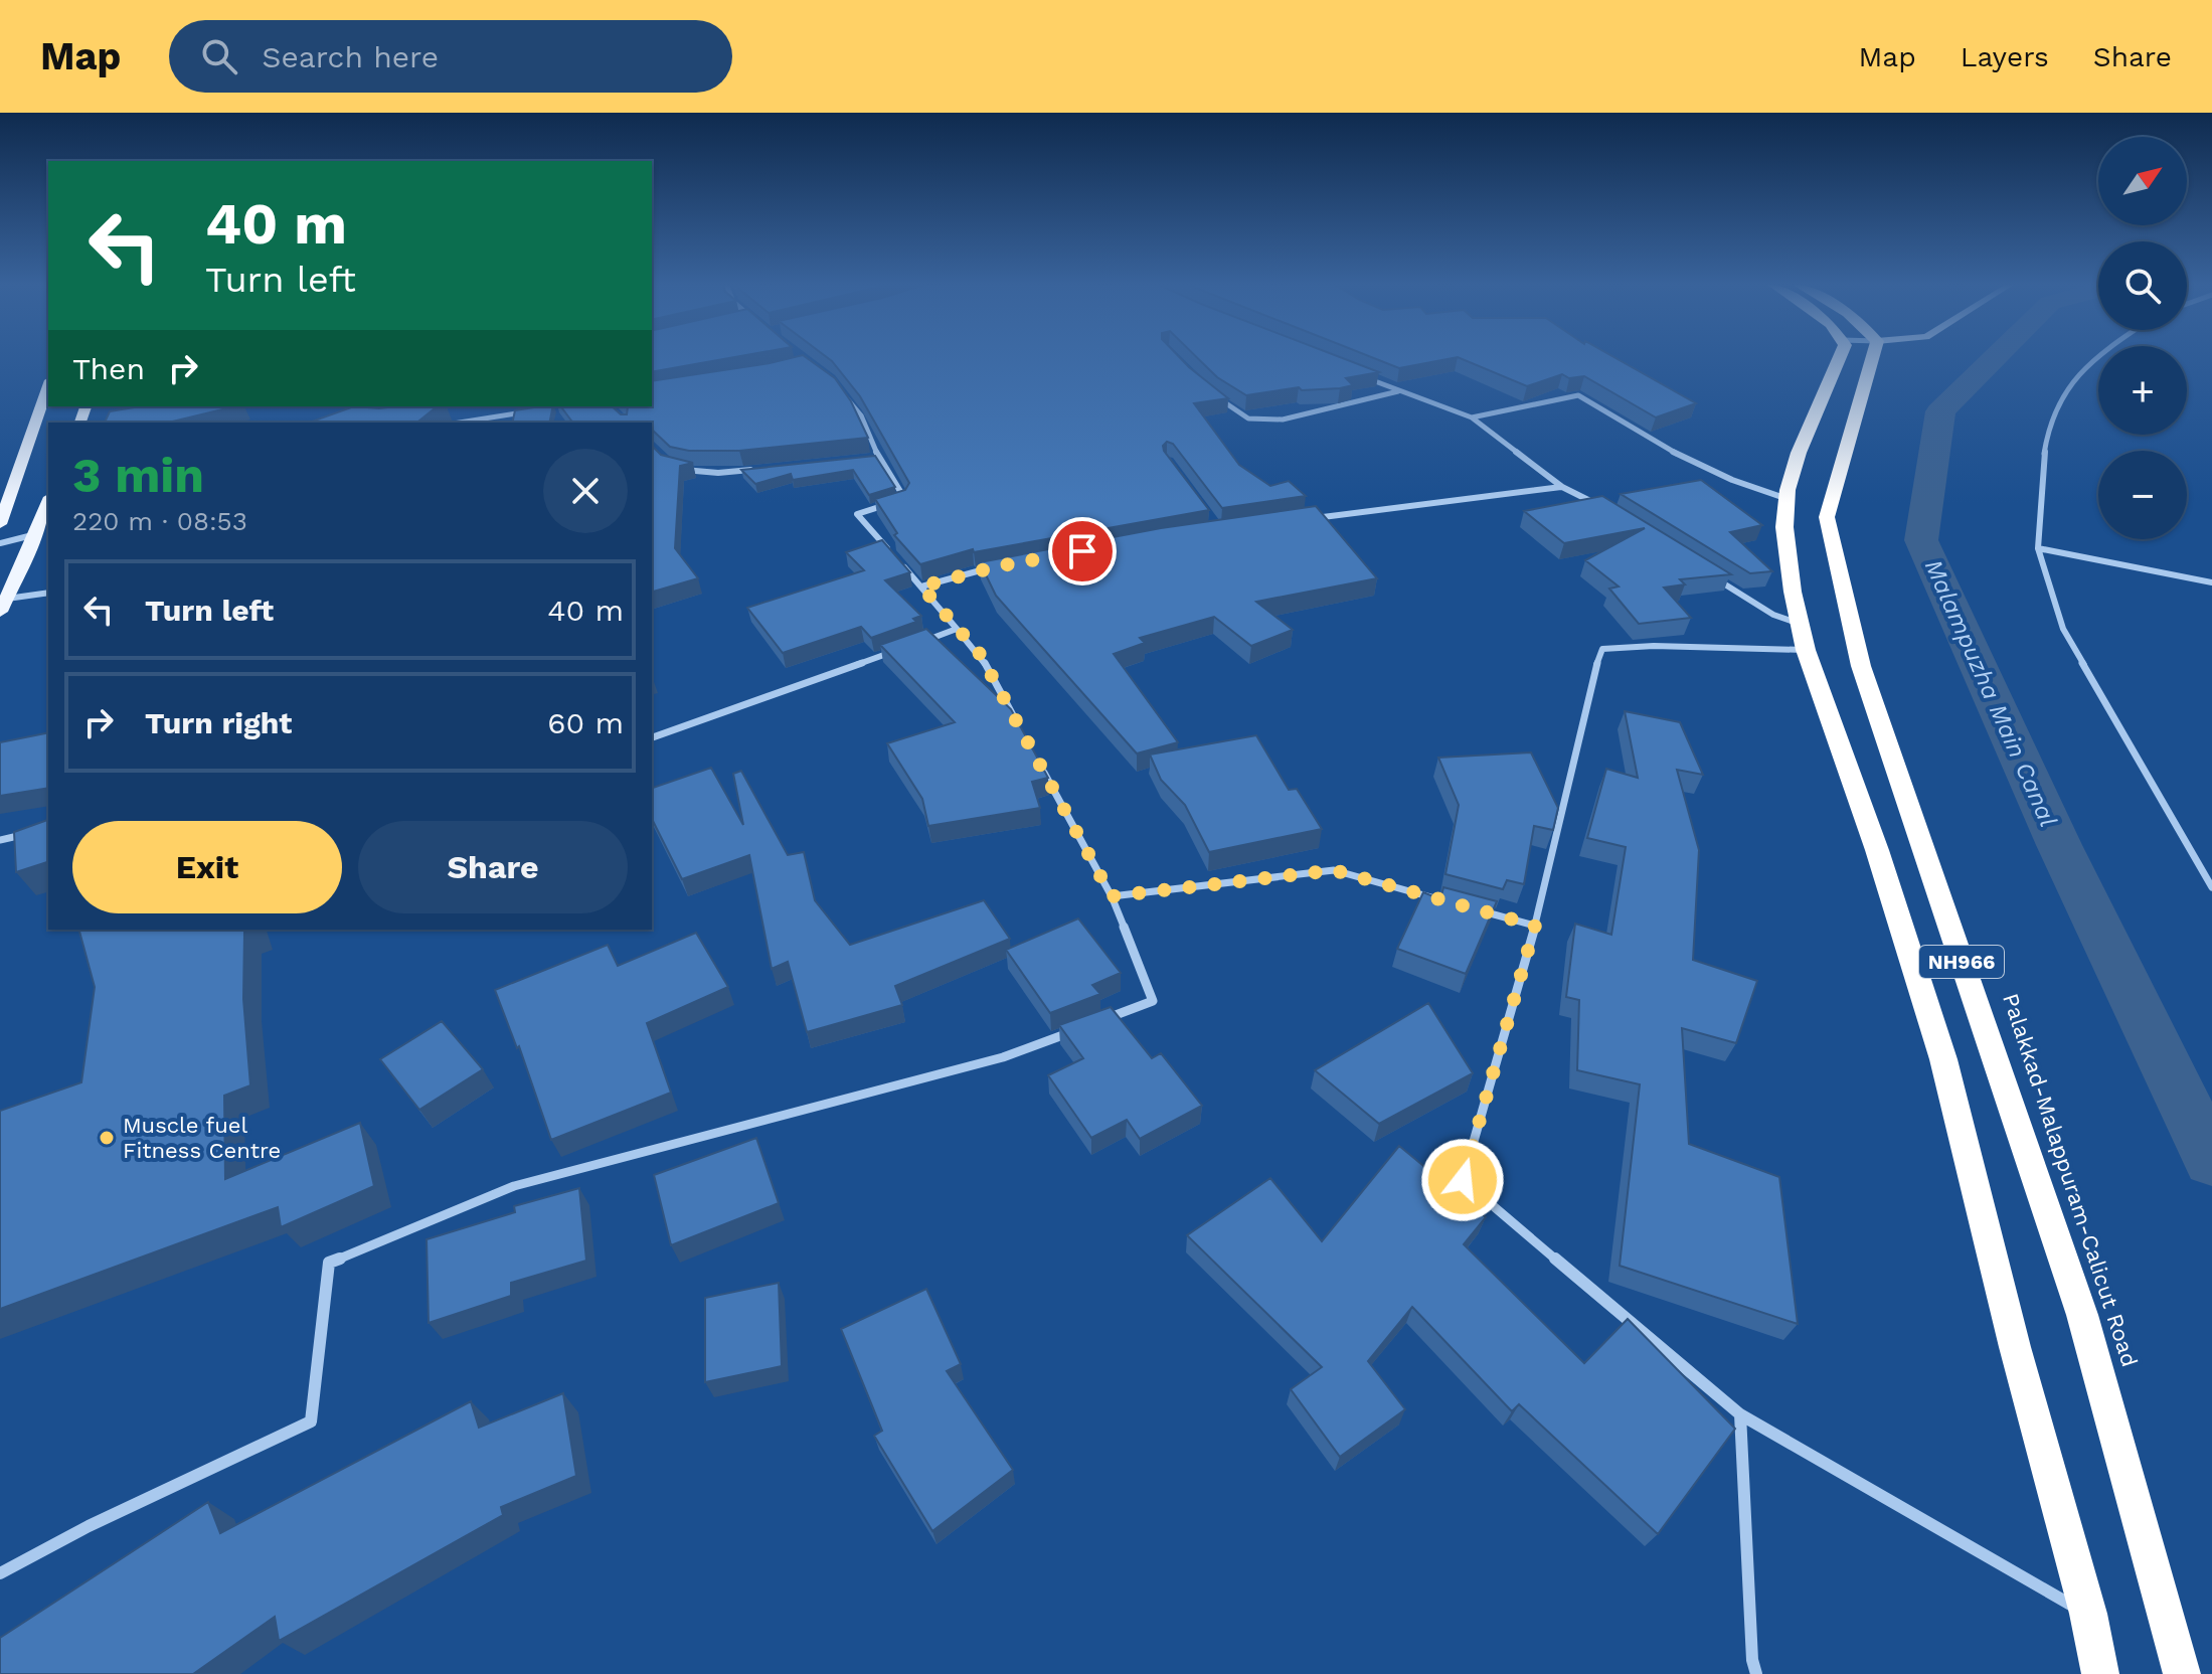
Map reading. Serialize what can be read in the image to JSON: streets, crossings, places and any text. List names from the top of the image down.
{
  "streets": {
    "highway": ["NH966", "Palakkad-Malappuram-Calicut Road"]
  },
  "water": ["Malampuzha Main Canal"],
  "places": ["Muscle fuel Fitness Centre"],
  "north": "top right",
  "page": {
    "header": "Map",
    "search": "Search here",
    "nav": ["Map", "Layers", "Share"],
    "map_buttons": ["+", "−"],
    "turn": ["40 m", "Turn left"],
    "then": "Then",
    "heading": ["3 min", "220 m · 08:53"],
    "list": [
      {
        "name": "Turn left",
        "value": "40 m"
      },
      {
        "name": "Turn right",
        "value": "60 m"
      }
    ],
    "buttons": ["Exit", "Share"]
  }
}
